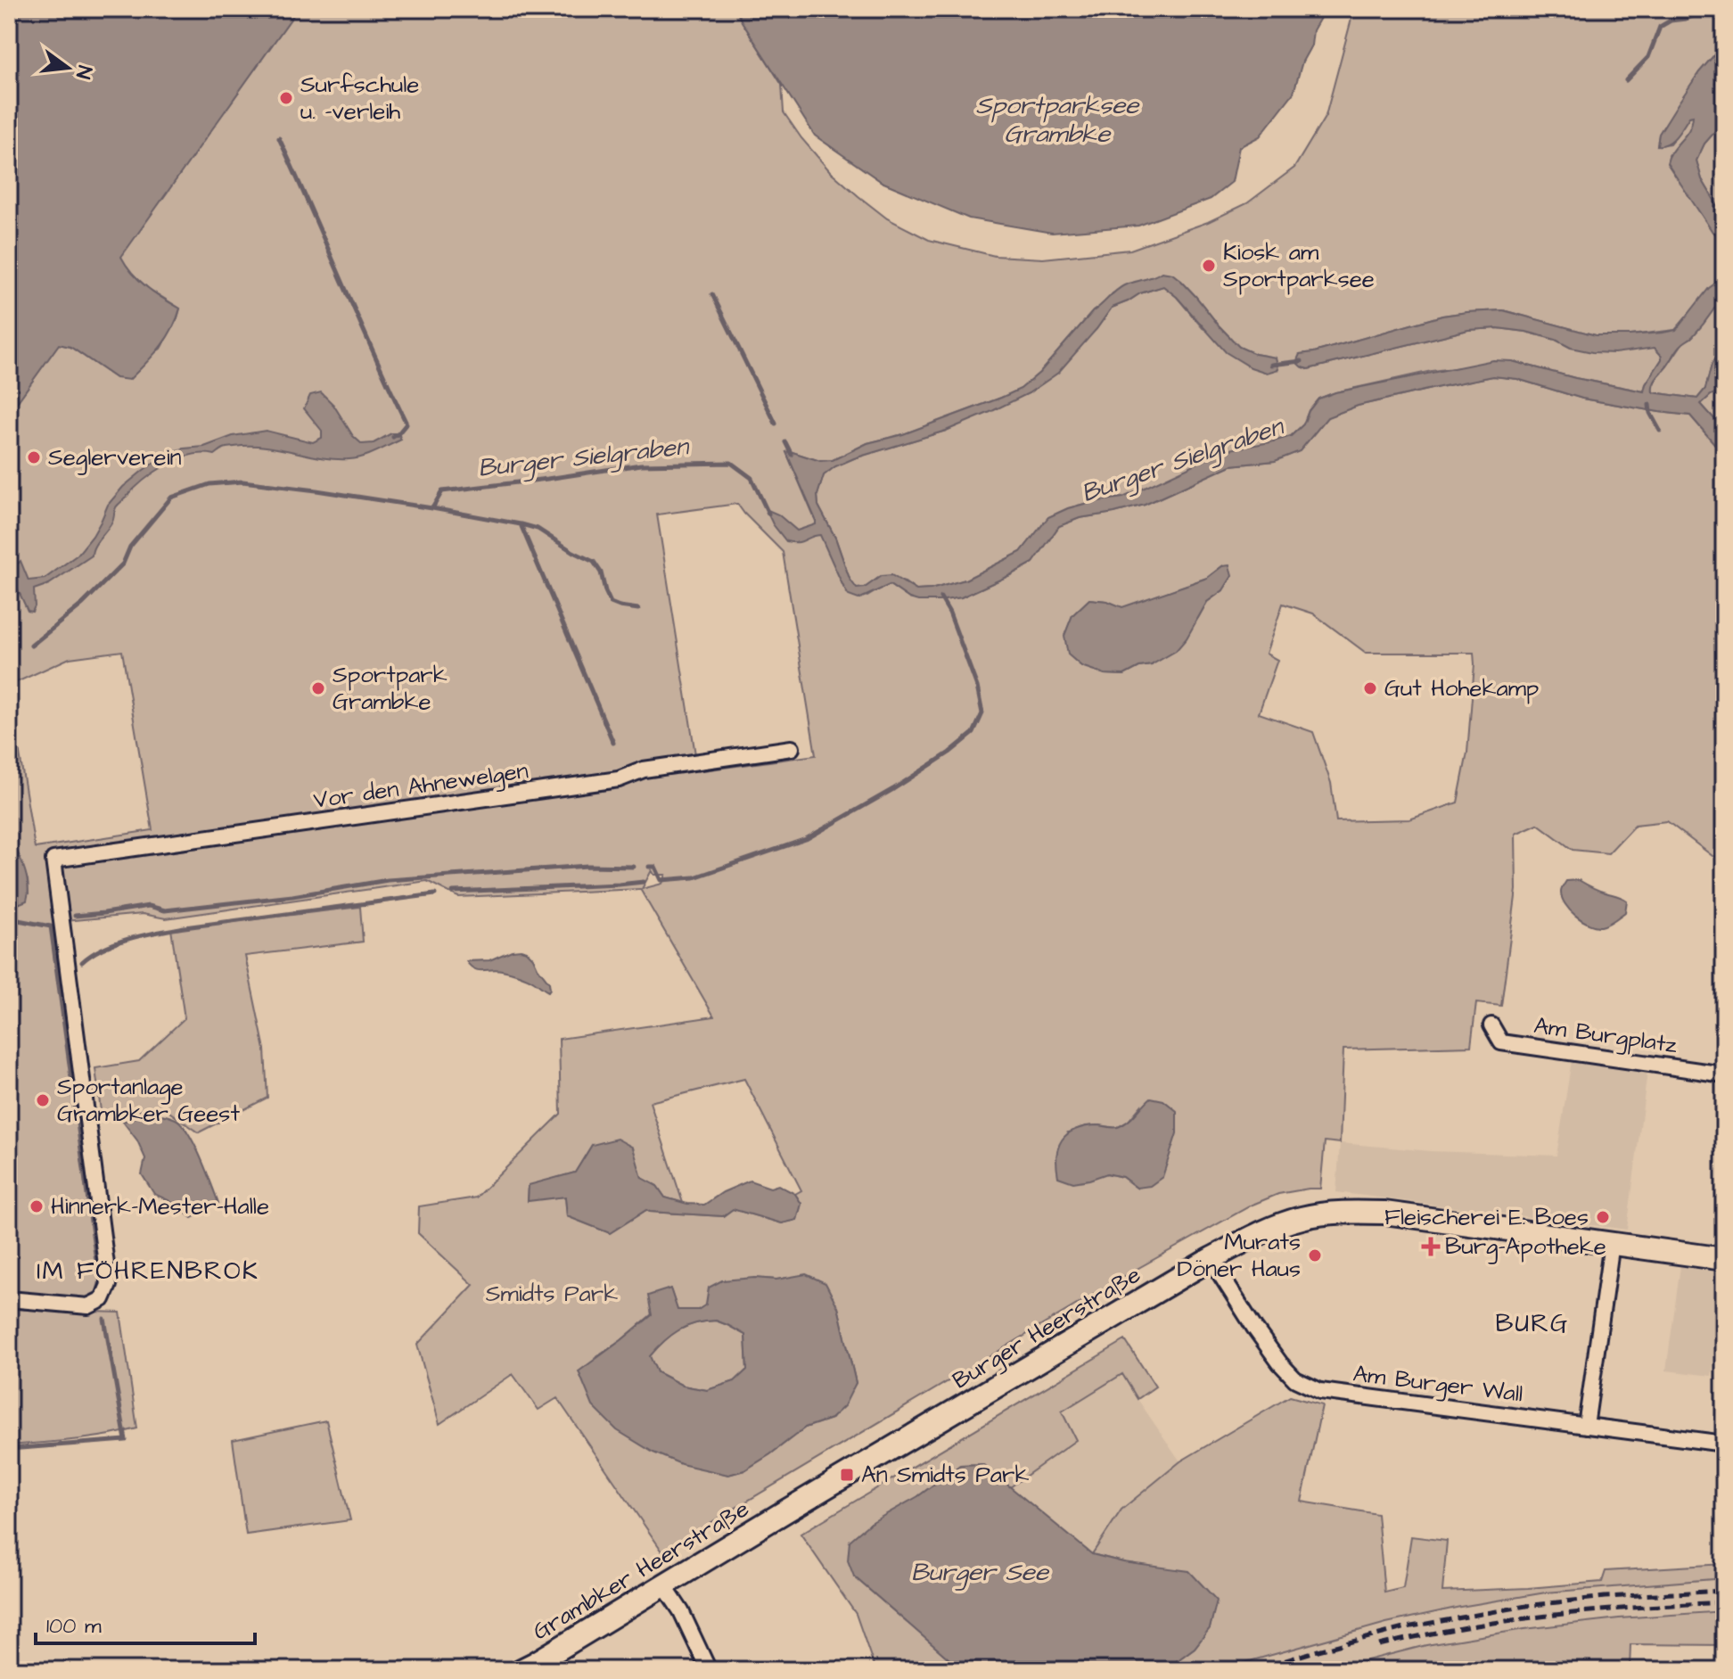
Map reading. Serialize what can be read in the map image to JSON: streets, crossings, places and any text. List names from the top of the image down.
{
  "streets": {
    "main road": ["Burger Heerstraße", "Grambker Heerstraße"],
    "street": ["Vor den Ahnewelgen", "Am Burgplatz", "Am Burger Wall"]
  },
  "crossings": [
    ["Burger Heerstraße", "Am Burger Wall"],
    ["Burger Heerstraße", "Grambker Heerstraße"]
  ],
  "districts": ["IM FÖHRENBROK", "BURG"],
  "water": ["Sportparksee Grambke", "Burger Sielgraben", "Burger See"],
  "parks": ["Smidts Park"],
  "places": {
    "other": [
      "Surfschule u. -verleih",
      "Kiosk am Sportparksee",
      "Seglerverein",
      "Sportpark Grambke",
      "Gut Hohekamp",
      "Sportanlage Grambker Geest",
      "Hinnerk-Mester-Halle",
      "Fleischerei E. Boes",
      "Murats Döner Haus"
    ],
    "health": ["Burg-Apotheke"],
    "transit": ["An Smidts Park"]
  },
  "scale_bar": "100 m",
  "north": "right"
}
